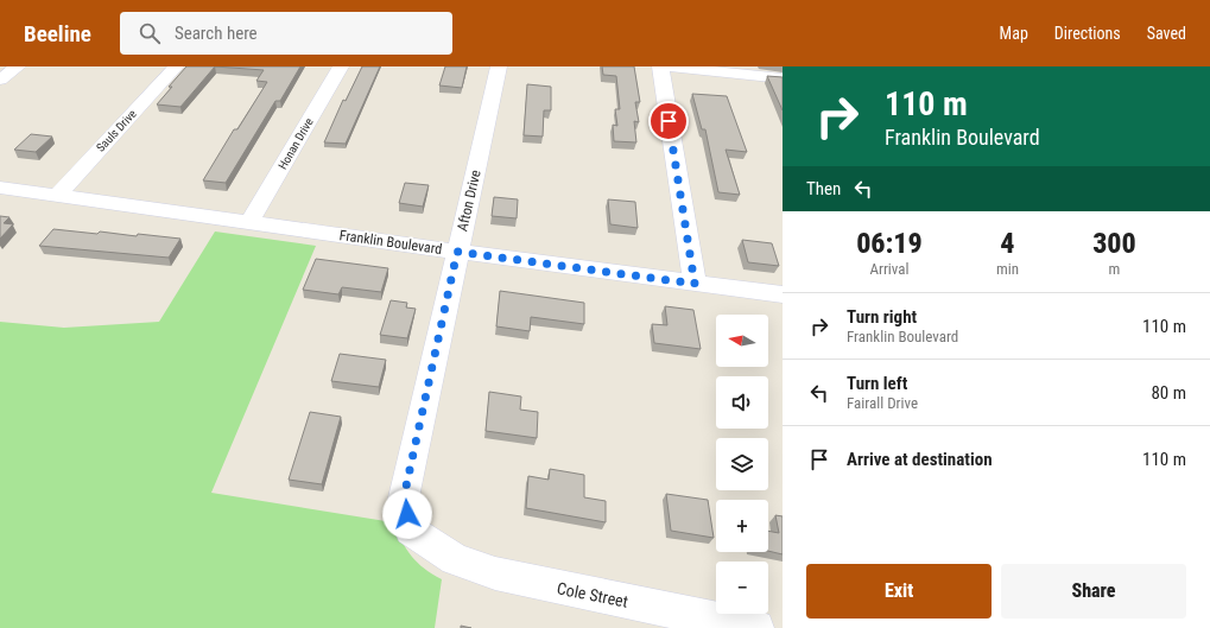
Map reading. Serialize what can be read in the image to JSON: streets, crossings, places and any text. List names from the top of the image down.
{
  "streets": {
    "street": [
      "Sauls Drive",
      "Honan Drive",
      "Afton Drive",
      "Franklin Boulevard",
      "Cole Street"
    ]
  },
  "crossings": [
    ["Sauls Drive", "Franklin Boulevard"],
    ["Honan Drive", "Franklin Boulevard"],
    ["Afton Drive", "Franklin Boulevard"],
    ["Afton Drive", "Cole Street"]
  ],
  "north": "left",
  "page": {
    "header": "Beeline",
    "search": "Search here",
    "nav": ["Map", "Directions", "Saved"],
    "turn": ["110 m", "Franklin Boulevard"],
    "then": "Then",
    "eta": [
      "06:19",
      "Arrival",
      "4",
      "min",
      "300",
      "m"
    ],
    "list": [
      {
        "name": "Turn right",
        "note": "Franklin Boulevard",
        "value": "110 m"
      },
      {
        "name": "Turn left",
        "note": "Fairall Drive",
        "value": "80 m"
      },
      {
        "name": "Arrive at destination",
        "value": "110 m"
      }
    ],
    "map_buttons": ["+", "−"],
    "buttons": ["Exit", "Share"]
  }
}
